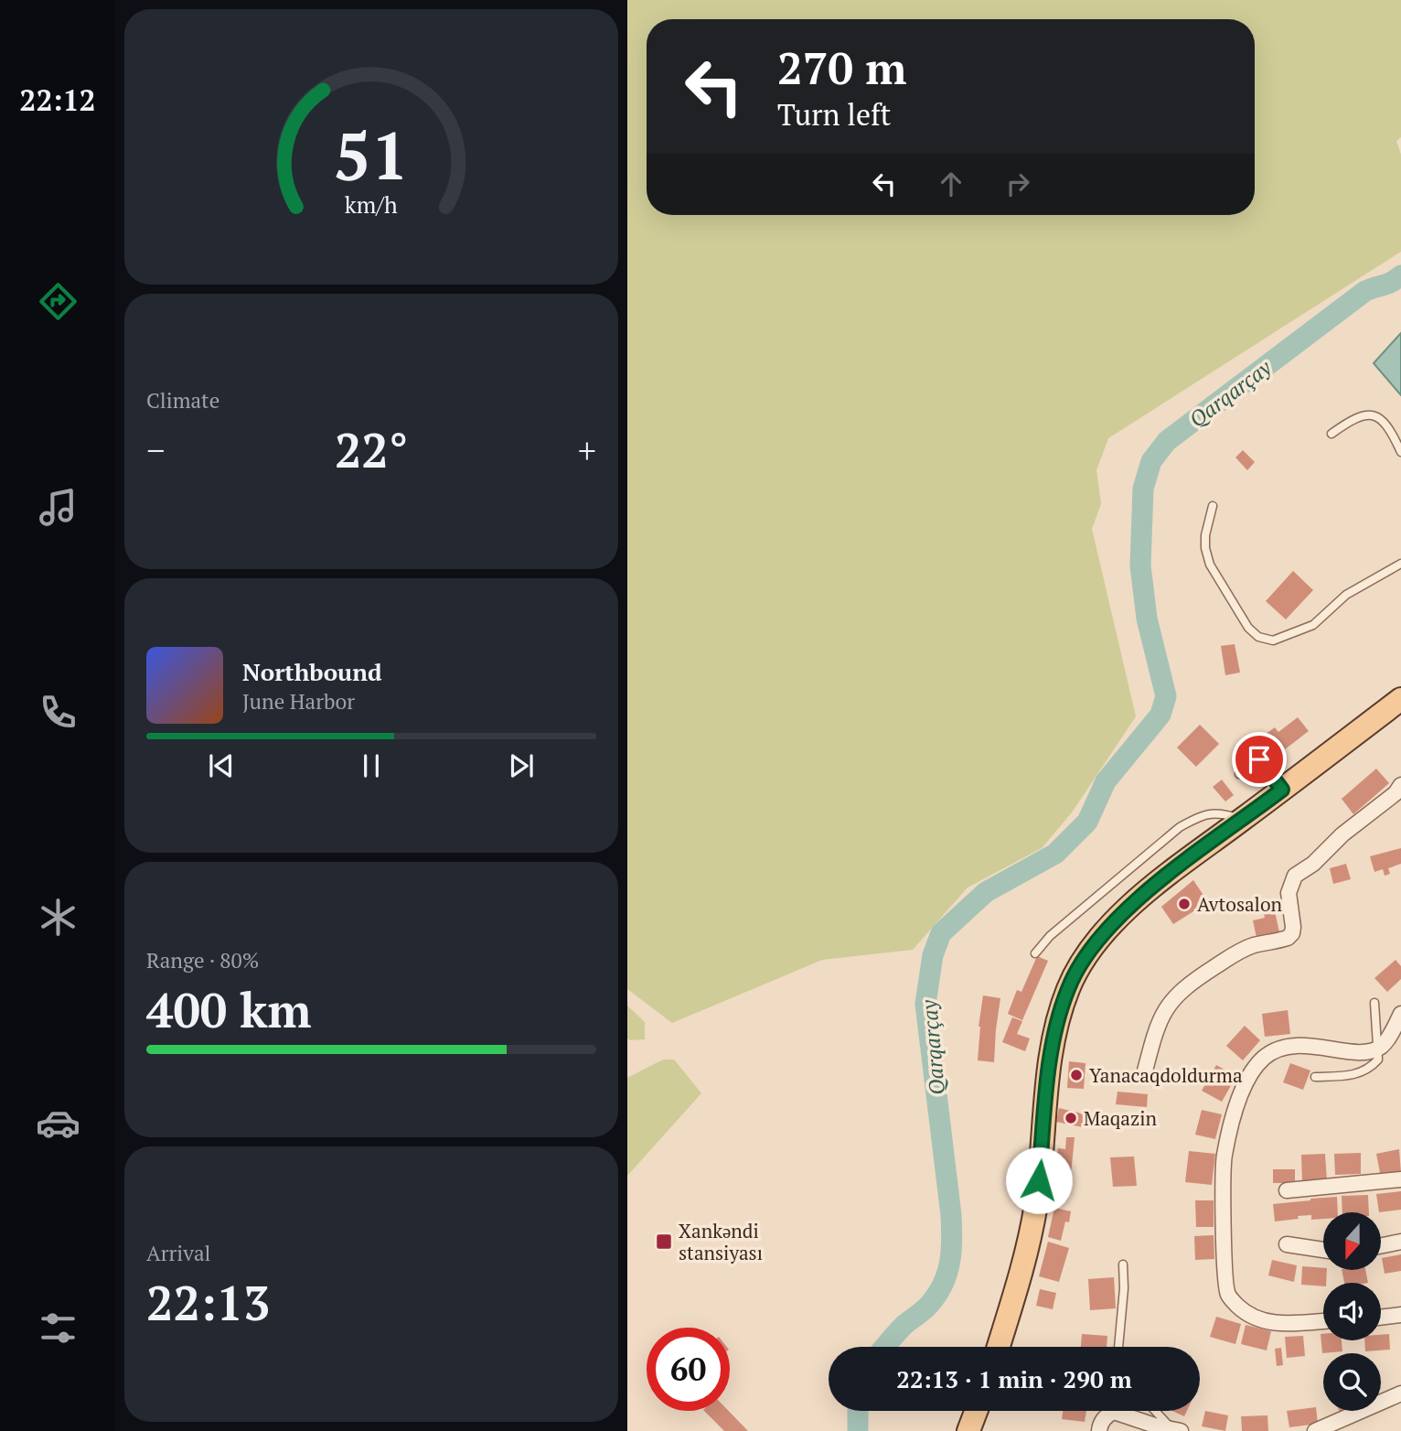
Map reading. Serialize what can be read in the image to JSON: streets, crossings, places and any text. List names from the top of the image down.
{
  "water": ["Qarqarçay"],
  "places": {
    "other": ["Avtosalon", "Yanacaqdoldurma", "Maqazin"],
    "transit": ["Xankəndi stansiyası"]
  },
  "north": "bottom",
  "page": {
    "tabs": "22:12",
    "turn": ["270 m", "Turn left"],
    "tile": [
      "Climate",
      ["Range · 80%", "400 km"],
      ["Arrival", "22:13"]
    ],
    "heat": ["−", "22°", "+"],
    "song": ["Northbound", "June Harbor"],
    "limit": "60",
    "trip": "22:13 · 1 min · 290 m",
    "gauge": ["51", "km/h"]
  }
}
